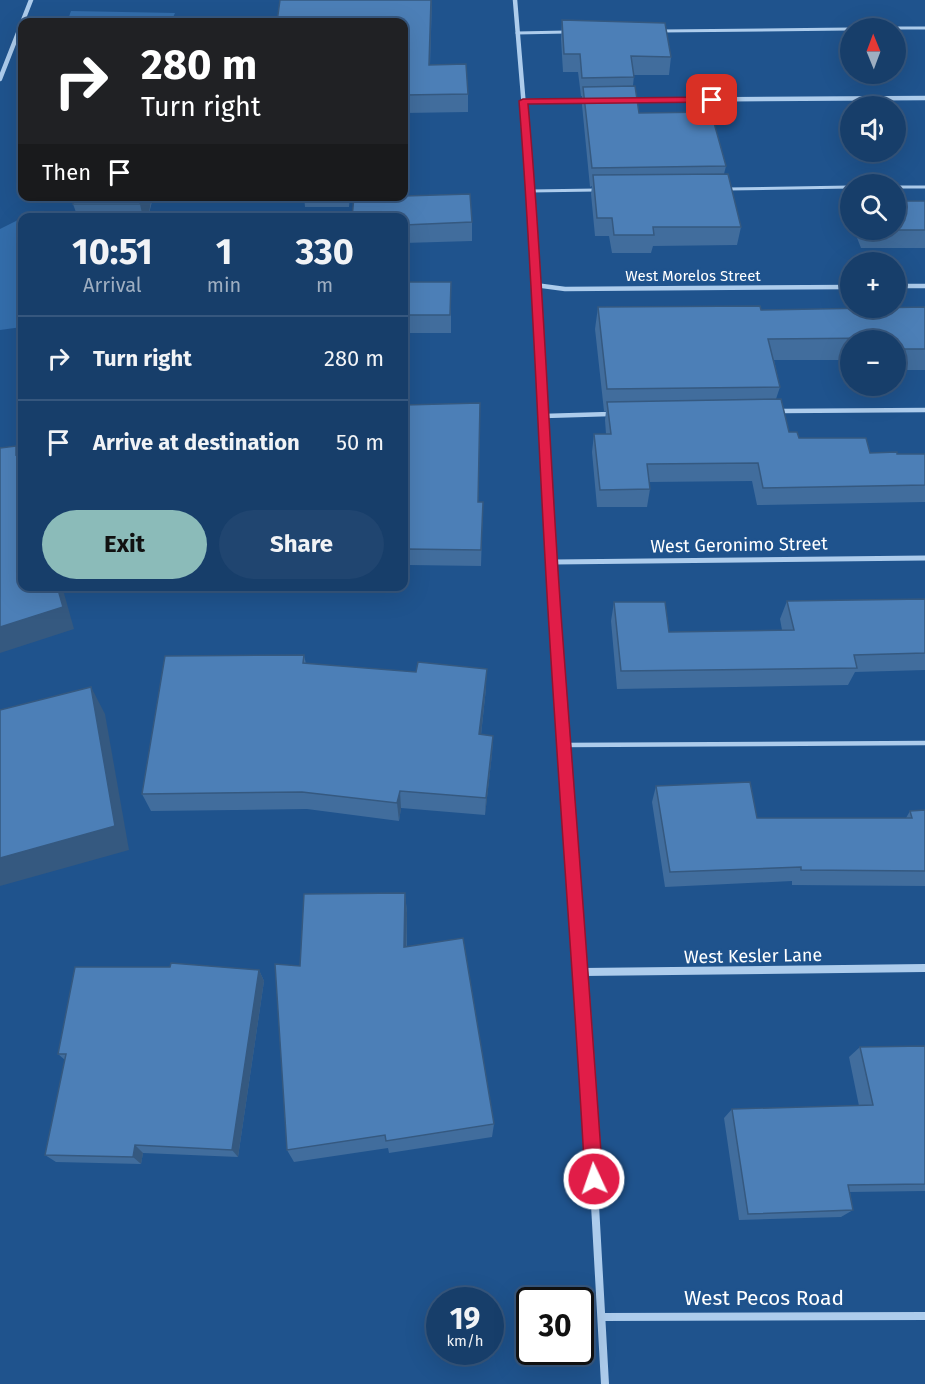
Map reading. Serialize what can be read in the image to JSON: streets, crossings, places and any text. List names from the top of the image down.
{
  "streets": {
    "street": [
      "West Morelos Street",
      "West Geronimo Street",
      "West Kesler Lane",
      "West Pecos Road"
    ]
  },
  "north": "top",
  "page": {
    "map_buttons": ["+", "−"],
    "turn": ["280 m", "Turn right"],
    "then": "Then",
    "eta": [
      "10:51",
      "Arrival",
      "1",
      "min",
      "330",
      "m"
    ],
    "list": [
      {
        "name": "Turn right",
        "value": "280 m"
      },
      {
        "name": "Arrive at destination",
        "value": "50 m"
      }
    ],
    "buttons": ["Exit", "Share"],
    "speed": "19 km/h",
    "limit": "30"
  }
}
